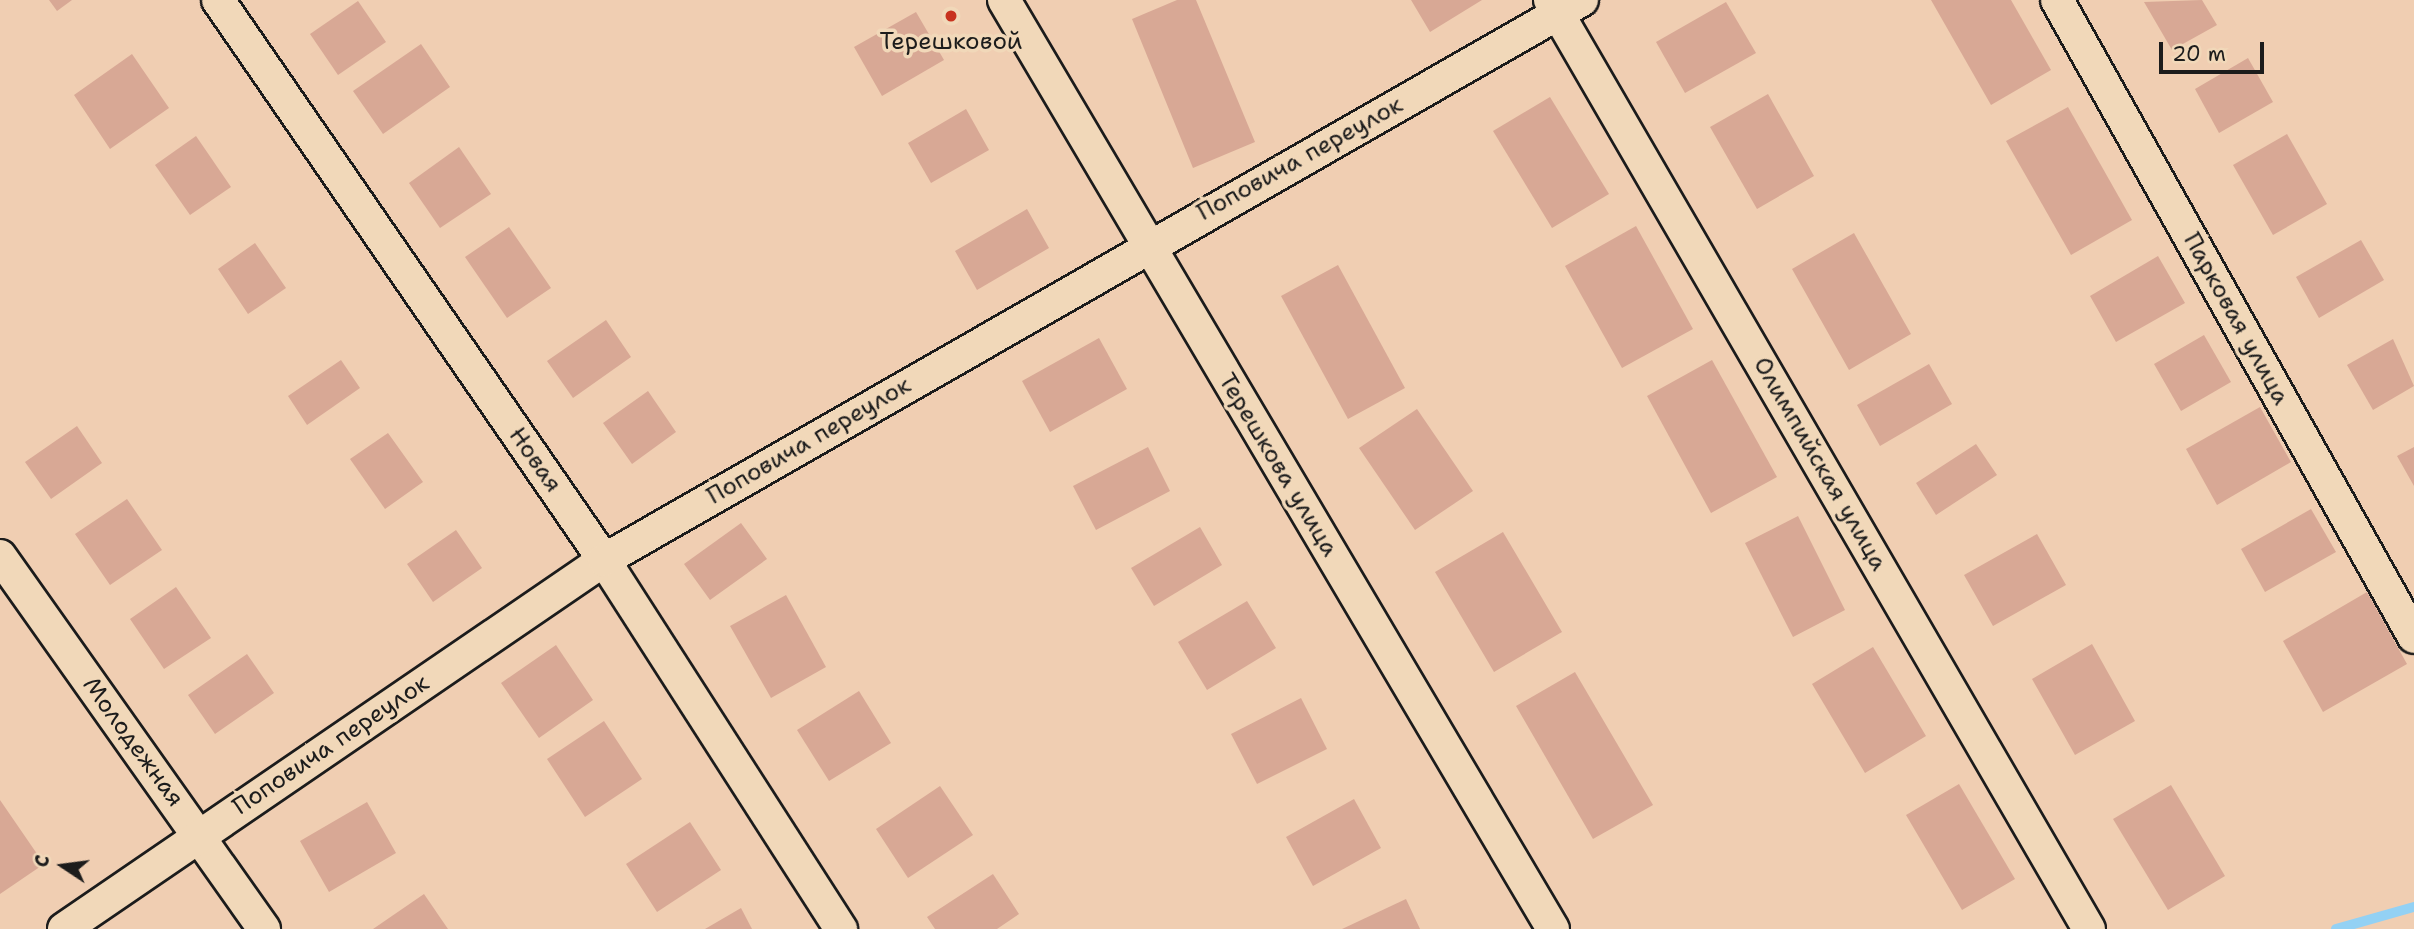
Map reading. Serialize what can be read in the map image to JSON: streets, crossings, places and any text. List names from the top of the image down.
{
  "streets": {
    "street": [
      "Поповича переулок",
      "Парковая улица",
      "Новая",
      "Олимпийская улица",
      "Терешкова улица",
      "Молодежная"
    ]
  },
  "crossings": [
    ["Поповича переулок", "Новая"],
    ["Поповича переулок", "Олимпийская улица"],
    ["Поповича переулок", "Терешкова улица"],
    ["Поповича переулок", "Молодежная"]
  ],
  "places": ["Терешковой"],
  "scale_bar": "20 m",
  "north": "left"
}
